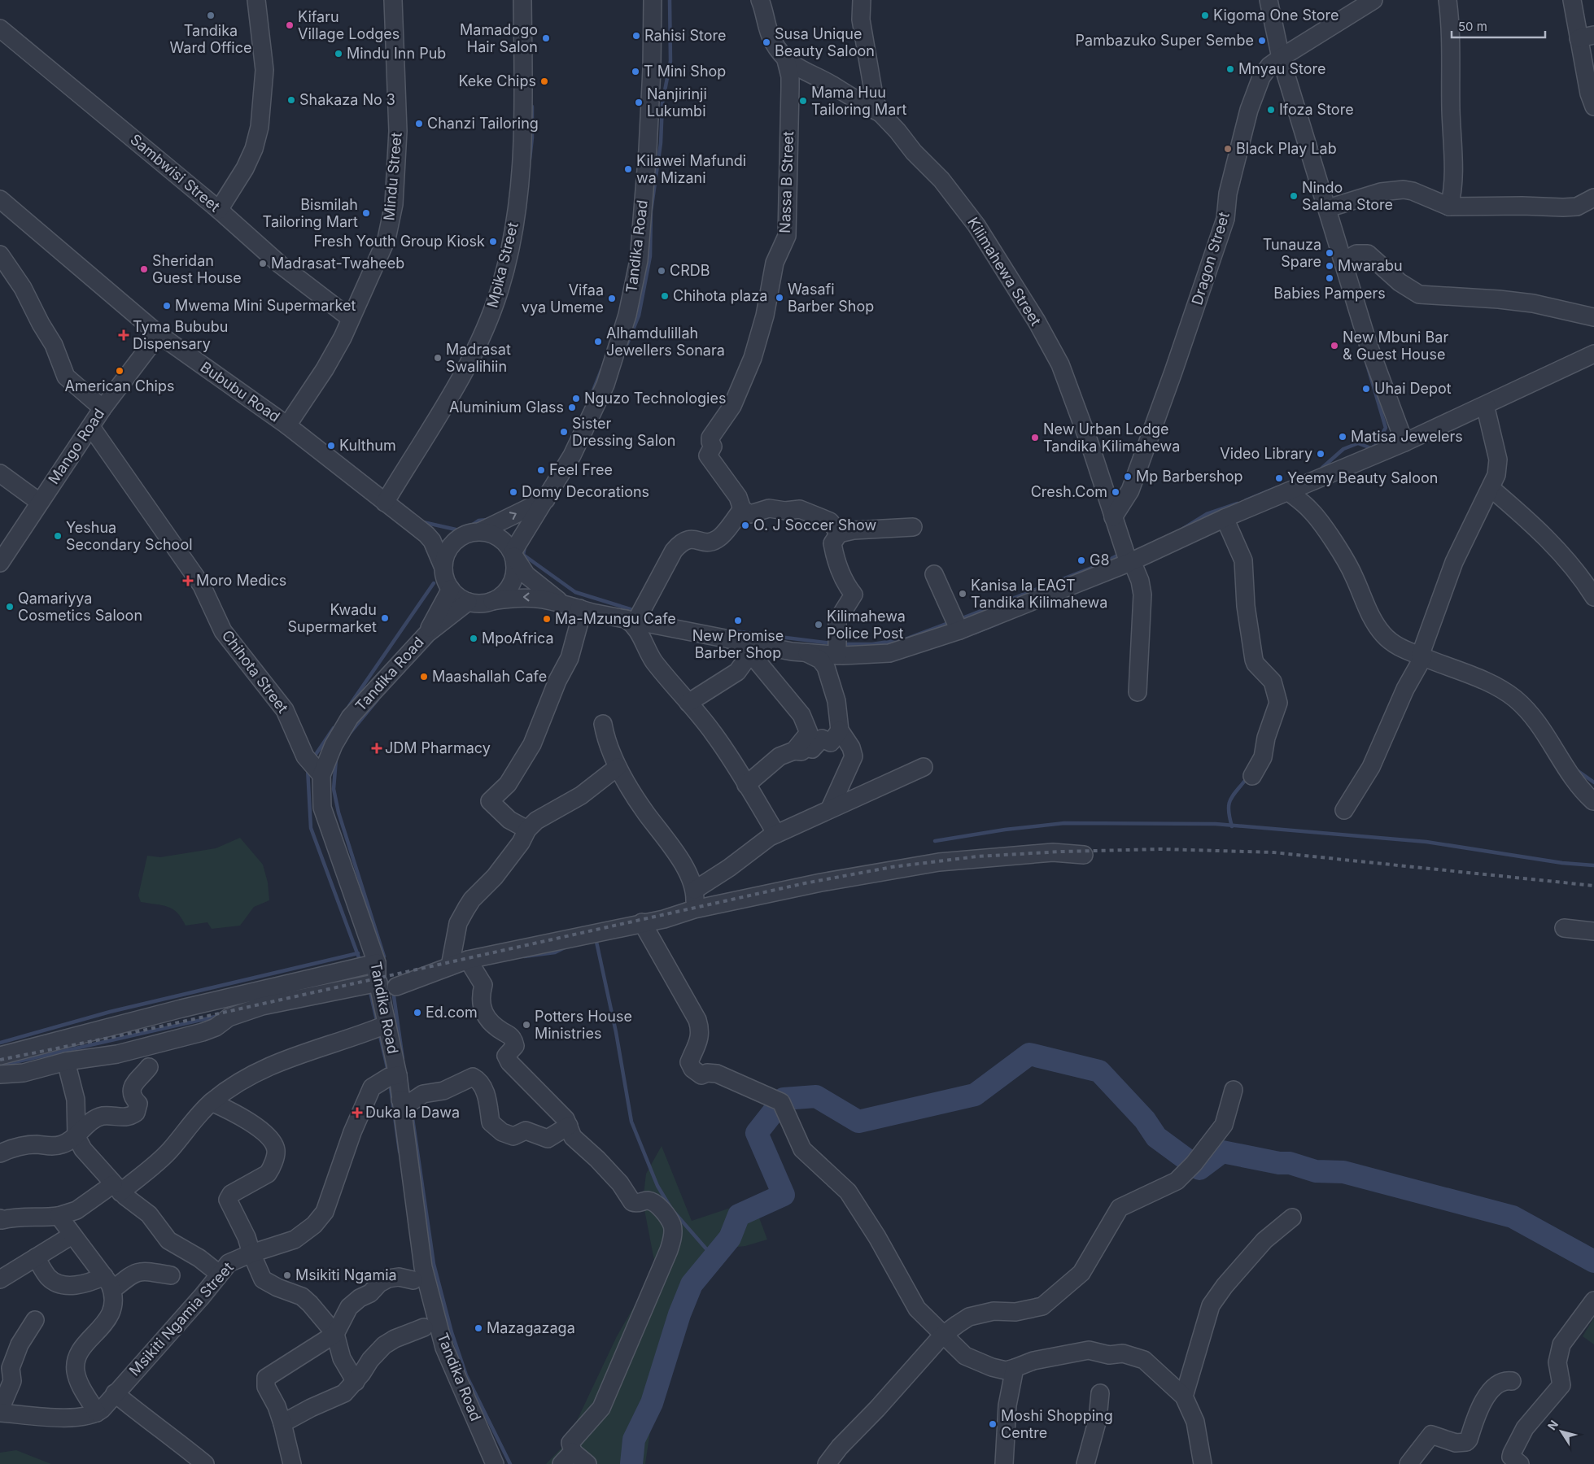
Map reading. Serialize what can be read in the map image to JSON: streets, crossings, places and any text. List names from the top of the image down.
{
  "streets": {
    "street": [
      "Sambwisi Street",
      "Mindu Street",
      "Nassa B Street",
      "Tandika Road",
      "Dragon Street",
      "Mpika Street",
      "Kilimahewa Street",
      "Bububu Road",
      "Mango Road",
      "Chihota Street",
      "Msikiti Ngamia Street"
    ]
  },
  "crossings": [
    ["Sambwisi Street", "Mindu Street"],
    ["Mindu Street", "Bububu Road"],
    ["Tandika Road", "Chihota Street"],
    ["Tandika Road", "Msikiti Ngamia Street"],
    ["Dragon Street", "Kilimahewa Street"],
    ["Mpika Street", "Bububu Road"],
    ["Bububu Road", "Mango Road"],
    ["Mango Road", "Chihota Street"]
  ],
  "places": {
    "other": [
      "Tandika Ward Office",
      "Kigoma One Store",
      "Kifaru Village Lodges",
      "Rahisi Store",
      "Mamadogo Hair Salon",
      "Pambazuko Super Sembe",
      "Susa Unique Beauty Saloon",
      "Mindu Inn Pub",
      "Mnyau Store",
      "T Mini Shop",
      "Keke Chips",
      "Shakaza No 3",
      "Mama Huu Tailoring Mart",
      "Nanjirinji Lukumbi",
      "Ifoza Store",
      "Chanzi Tailoring",
      "Black Play Lab",
      "Kilawei Mafundi wa Mizani",
      "Nindo Salama Store",
      "Bismilah Tailoring Mart",
      "Fresh Youth Group Kiosk",
      "Tunauza Spare",
      "Madrasat-Twaheeb",
      "Mwarabu",
      "Sheridan Guest House",
      "CRDB",
      "Babies Pampers",
      "Chihota plaza",
      "Wasafi Barber Shop",
      "Vifaa vya Umeme",
      "Mwema Mini Supermarket",
      "Alhamdulillah Jewellers Sonara",
      "New Mbuni Bar & Guest House",
      "Madrasat Swalihiin",
      "American Chips",
      "Uhai Depot",
      "Nguzo Technologies",
      "Aluminium Glass",
      "Sister Dressing Salon",
      "Matisa Jewelers",
      "New Urban Lodge Tandika Kilimahewa",
      "Kulthum",
      "Video Library",
      "Feel Free",
      "Mp Barbershop",
      "Yeemy Beauty Saloon",
      "Domy Decorations",
      "Cresh.Com",
      "O. J Soccer Show",
      "Yeshua Secondary School",
      "G8",
      "Kanisa la EAGT Tandika Kilimahewa",
      "Qamariyya Cosmetics Saloon",
      "Kwadu Supermarket",
      "Ma-Mzungu Cafe",
      "New Promise Barber Shop",
      "Kilimahewa Police Post",
      "MpoAfrica",
      "Maashallah Cafe",
      "Ed.com",
      "Potters House Ministries",
      "Msikiti Ngamia",
      "Mazagazaga",
      "Moshi Shopping Centre"
    ],
    "health": [
      "Tyma Bububu Dispensary",
      "Moro Medics",
      "JDM Pharmacy",
      "Duka la Dawa"
    ]
  },
  "scale_bar": "50 m",
  "north": "top left"
}
